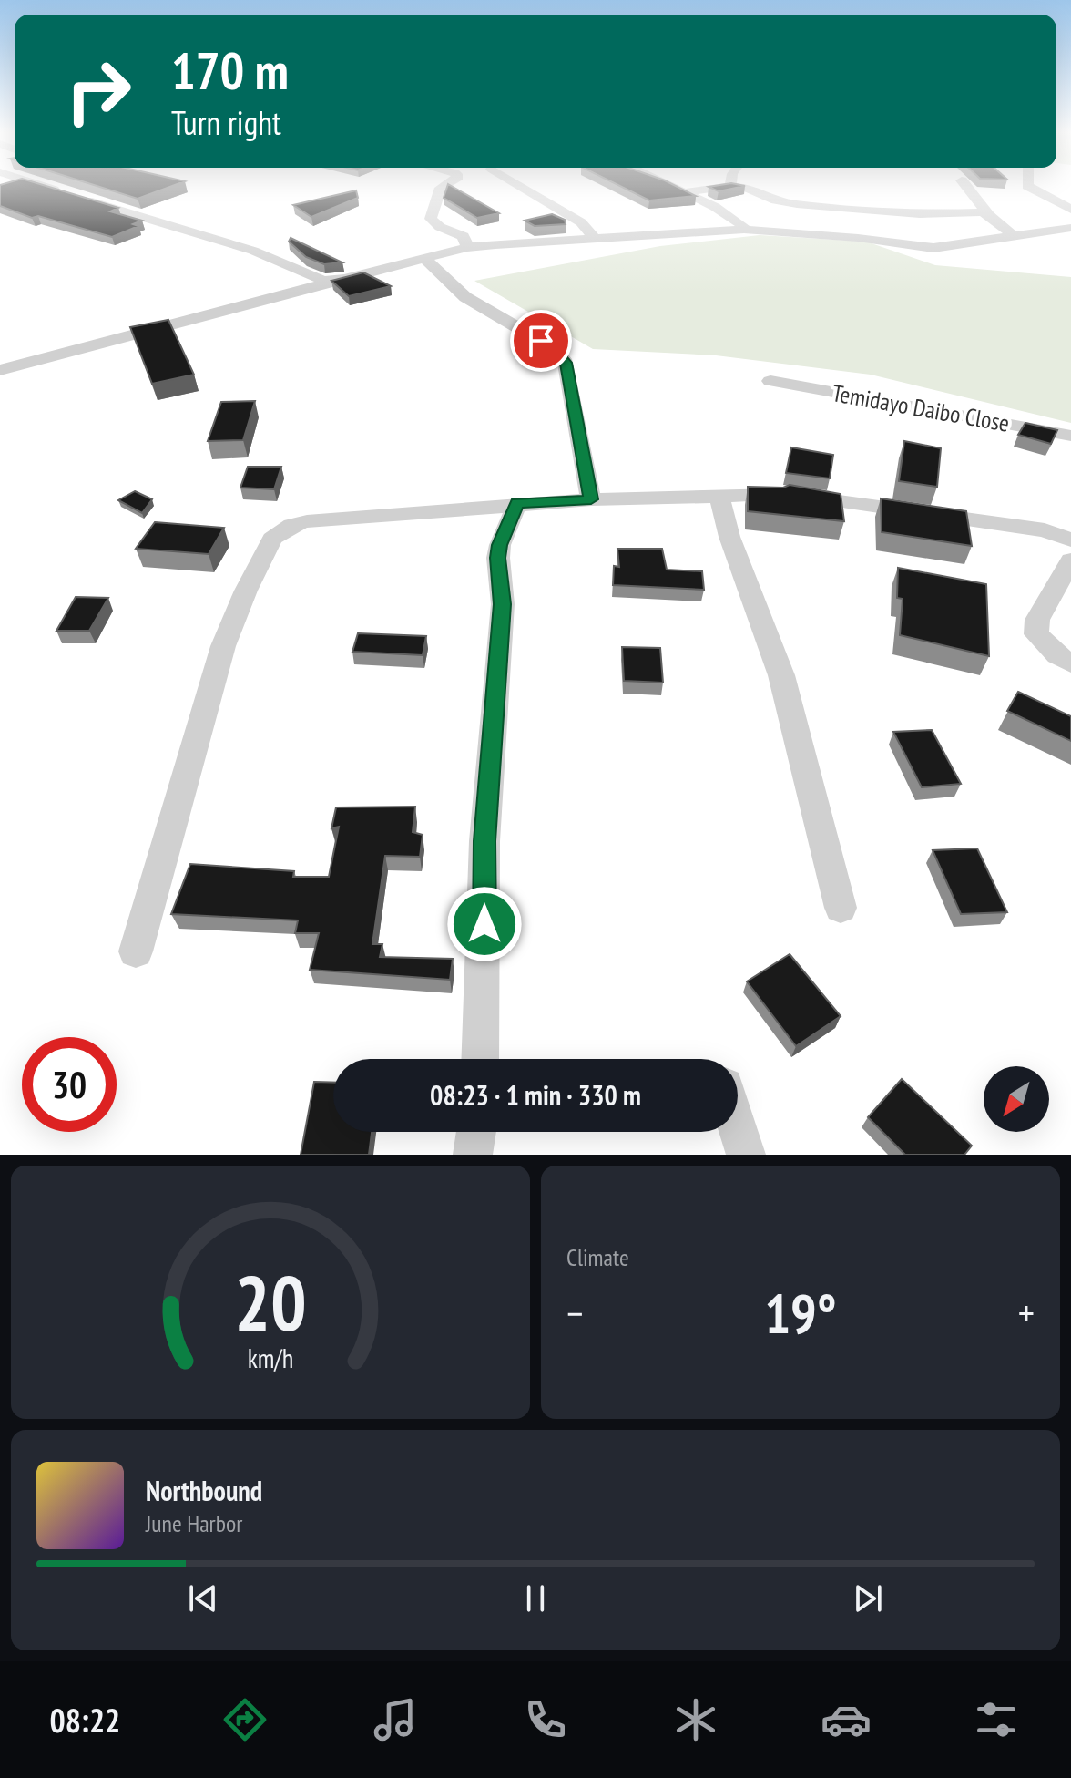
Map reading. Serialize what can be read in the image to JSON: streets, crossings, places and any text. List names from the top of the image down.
{
  "streets": {
    "street": ["Temidayo Daibo Close"]
  },
  "north": "bottom left",
  "page": {
    "turn": ["170 m", "Turn right"],
    "limit": "30",
    "trip": "08:23 · 1 min · 330 m",
    "tile": "Climate",
    "heat": ["−", "19°", "+"],
    "song": ["Northbound", "June Harbor"],
    "tabs": "08:22",
    "gauge": ["20", "km/h"]
  }
}
